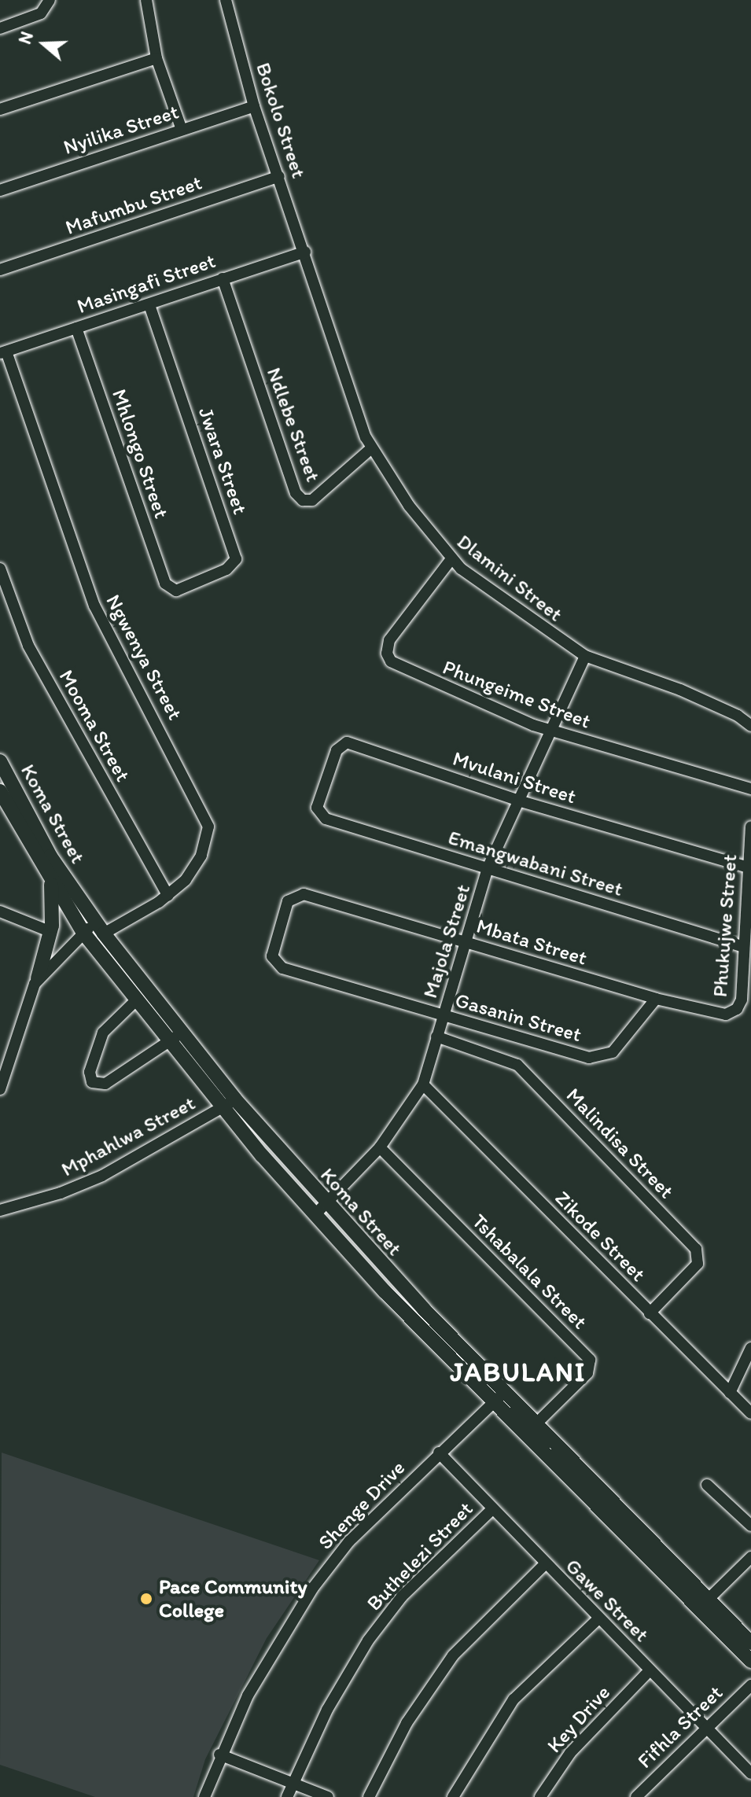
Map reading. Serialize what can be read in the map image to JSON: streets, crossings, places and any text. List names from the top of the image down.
{
  "streets": {
    "main road": ["Koma Street"],
    "street": [
      "Bokolo Street",
      "Nyilika Street",
      "Mafumbu Street",
      "Masingafi Street",
      "Ndlebe Street",
      "Mhlongo Street",
      "Jwara Street",
      "Dlamini Street",
      "Ngwenya Street",
      "Phungeime Street",
      "Mooma Street",
      "Mvulani Street",
      "Emangwabani Street",
      "Phukujwe Street",
      "Majola Street",
      "Mbata Street",
      "Gasanin Street",
      "Mphahlwa Street",
      "Malindisa Street",
      "Zikode Street",
      "Tshabalala Street",
      "Shenge Drive",
      "Buthelezi Street",
      "Gawe Street",
      "Key Drive",
      "Fifhla Street"
    ]
  },
  "crossings": [
    ["Bokolo Street", "Nyilika Street"],
    ["Bokolo Street", "Mafumbu Street"],
    ["Bokolo Street", "Masingafi Street"],
    ["Bokolo Street", "Dlamini Street"],
    ["Masingafi Street", "Ndlebe Street"],
    ["Masingafi Street", "Mhlongo Street"],
    ["Masingafi Street", "Jwara Street"],
    ["Masingafi Street", "Dlamini Street"],
    ["Masingafi Street", "Ngwenya Street"],
    ["Ndlebe Street", "Dlamini Street"],
    ["Mhlongo Street", "Jwara Street"],
    ["Dlamini Street", "Phungeime Street"],
    ["Dlamini Street", "Majola Street"],
    ["Ngwenya Street", "Mooma Street"],
    ["Ngwenya Street", "Koma Street"],
    ["Phungeime Street", "Majola Street"],
    ["Mvulani Street", "Emangwabani Street"],
    ["Mvulani Street", "Phukujwe Street"],
    ["Mvulani Street", "Majola Street"],
    ["Koma Street", "Majola Street"],
    ["Koma Street", "Mphahlwa Street"],
    ["Koma Street", "Tshabalala Street"],
    ["Koma Street", "Shenge Drive"],
    ["Emangwabani Street", "Phukujwe Street"],
    ["Emangwabani Street", "Majola Street"],
    ["Phukujwe Street", "Mbata Street"],
    ["Majola Street", "Mbata Street"],
    ["Majola Street", "Gasanin Street"],
    ["Majola Street", "Malindisa Street"],
    ["Majola Street", "Zikode Street"],
    ["Majola Street", "Tshabalala Street"],
    ["Mbata Street", "Gasanin Street"],
    ["Malindisa Street", "Zikode Street"],
    ["Shenge Drive", "Gawe Street"],
    ["Buthelezi Street", "Gawe Street"],
    ["Gawe Street", "Key Drive"],
    ["Gawe Street", "Fifhla Street"]
  ],
  "districts": ["JABULANI"],
  "places": ["Pace Community College"],
  "north": "left"
}
